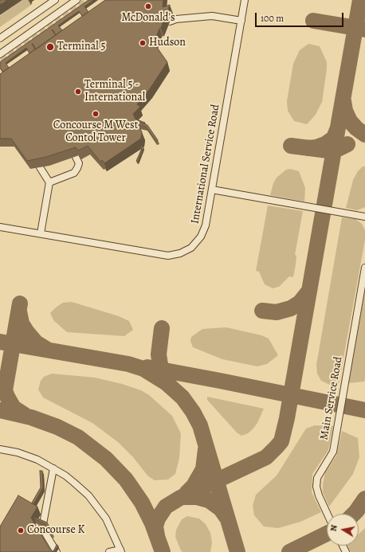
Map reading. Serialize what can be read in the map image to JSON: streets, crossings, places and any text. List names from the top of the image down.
{
  "streets": {
    "street": ["International Service Road", "Main Service Road"]
  },
  "places": [
    "McDonald's",
    "Hudson",
    "Terminal 5",
    "Terminal 5 - International",
    "Concourse M West Contol Tower",
    "Concourse K"
  ],
  "scale_bar": "100 m",
  "north": "left"
}
